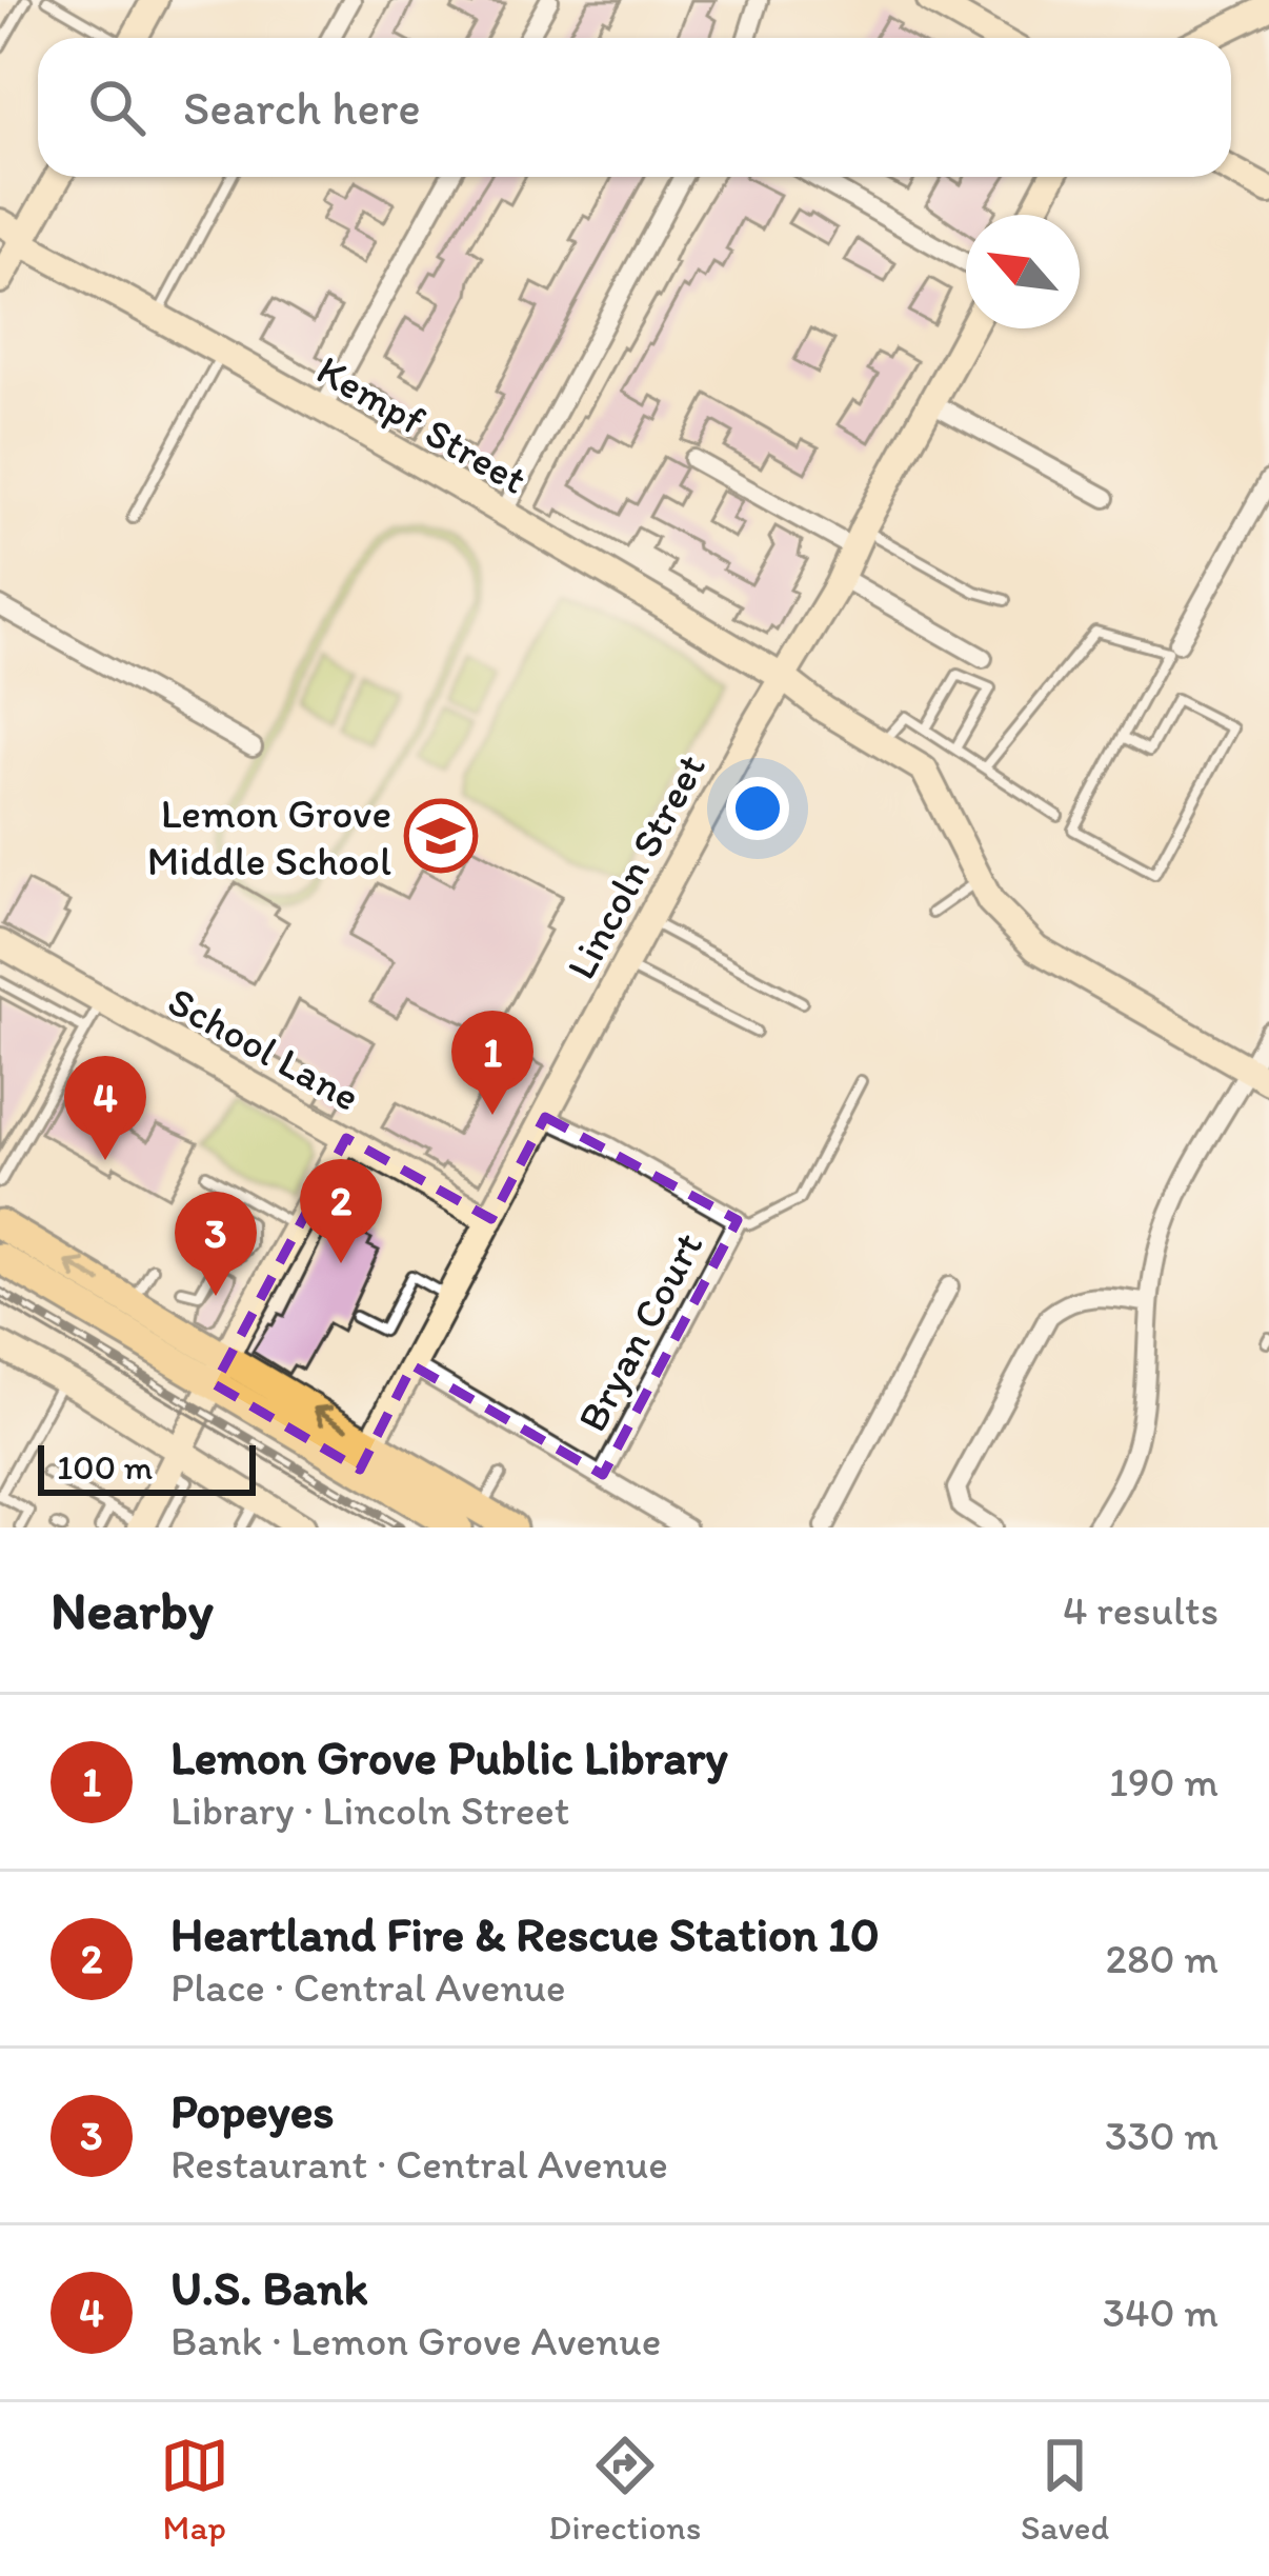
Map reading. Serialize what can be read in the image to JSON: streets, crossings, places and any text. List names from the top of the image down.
{
  "streets": {
    "street": [
      "Kempf Street",
      "Lincoln Street",
      "School Lane",
      "Bryan Court"
    ]
  },
  "crossings": [
    ["Kempf Street", "Lincoln Street"],
    ["Lincoln Street", "School Lane"]
  ],
  "places": {
    "school or university": ["Lemon Grove Middle School"]
  },
  "scale_bar": "100 m",
  "north": "top left",
  "page": {
    "search": "Search here",
    "pins": [
      "1",
      "4",
      "2",
      "3"
    ],
    "scale": "100 m",
    "heading": ["Nearby", "4 results"],
    "list": [
      {
        "mark": "1",
        "name": "Lemon Grove Public Library",
        "note": "Library · Lincoln Street",
        "value": "190 m"
      },
      {
        "mark": "2",
        "name": "Heartland Fire & Rescue Station 10",
        "note": "Place · Central Avenue",
        "value": "280 m"
      },
      {
        "mark": "3",
        "name": "Popeyes",
        "note": "Restaurant · Central Avenue",
        "value": "330 m"
      },
      {
        "mark": "4",
        "name": "U.S. Bank",
        "note": "Bank · Lemon Grove Avenue",
        "value": "340 m"
      }
    ],
    "nav": ["Map", "Directions", "Saved"]
  }
}
